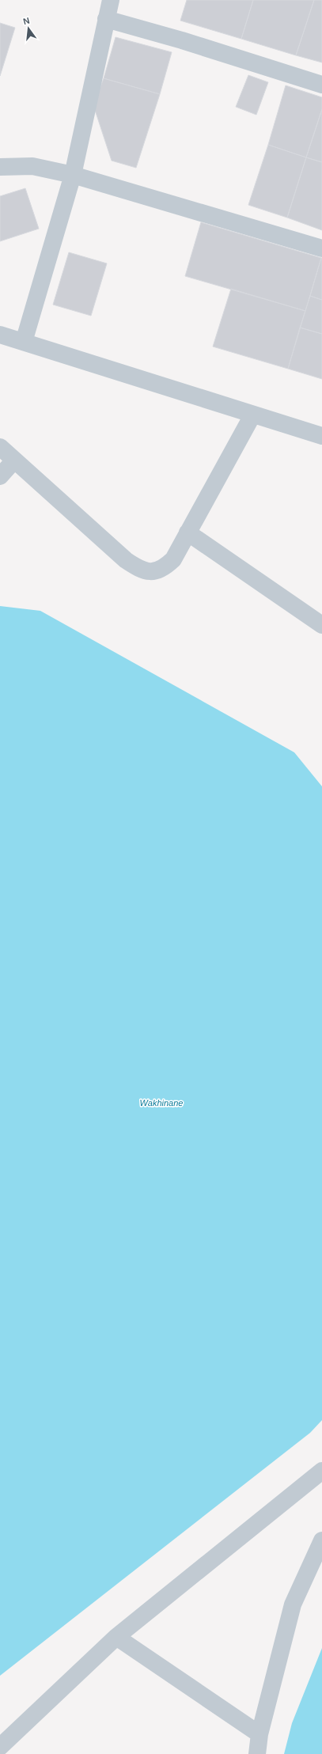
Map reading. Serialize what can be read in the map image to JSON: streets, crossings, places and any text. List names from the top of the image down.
{
  "water": ["Wakhinane"],
  "north": "top"
}
